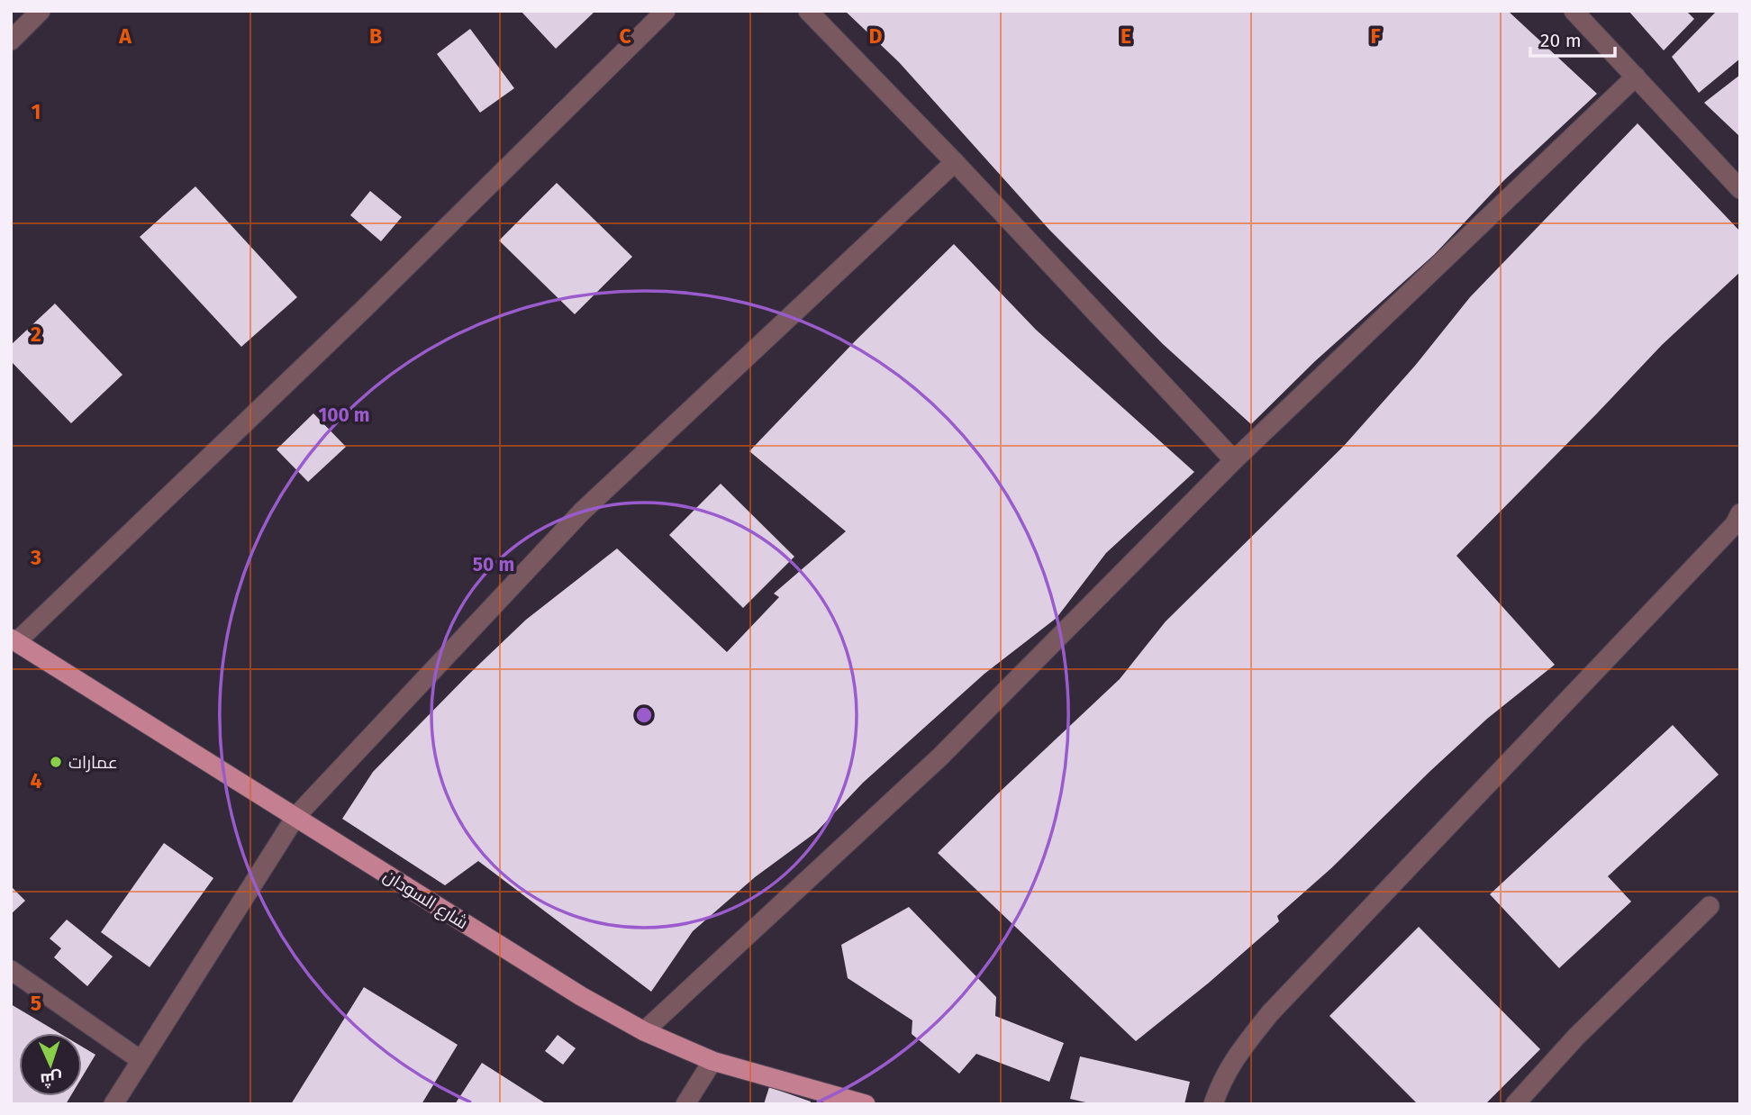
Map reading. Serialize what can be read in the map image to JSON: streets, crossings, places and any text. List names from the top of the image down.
{
  "streets": {
    "main road": ["شارع السودان"]
  },
  "places": ["عمارات"],
  "scale_bar": "20 m",
  "north": "bottom",
  "grid": {
    "columns": [
      "A",
      "B",
      "C",
      "D",
      "E",
      "F"
    ],
    "rows": [
      "1",
      "2",
      "3",
      "4",
      "5"
    ]
  },
  "rings": ["100 m", "50 m"]
}
